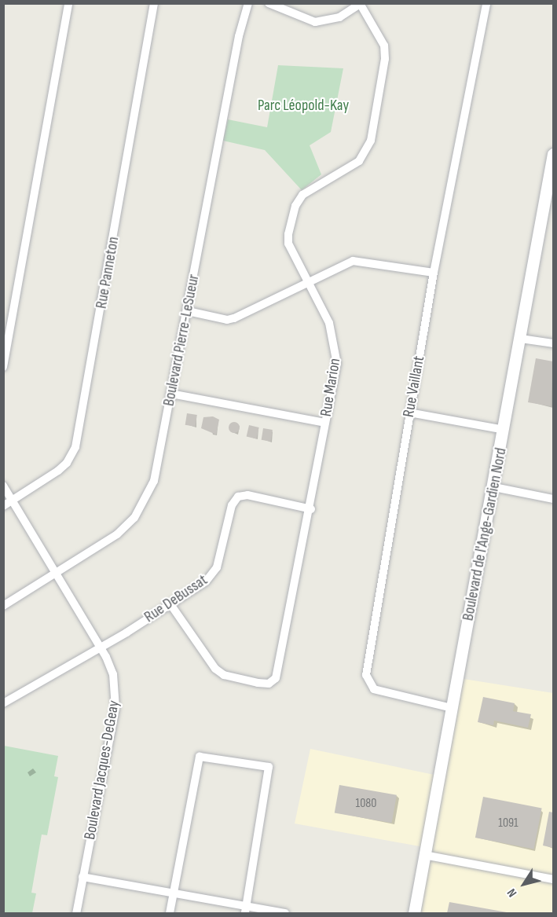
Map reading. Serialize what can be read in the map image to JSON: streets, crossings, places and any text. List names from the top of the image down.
{
  "streets": {
    "main road": ["Boulevard de l'Ange-Gardien Nord"],
    "street": [
      "Rue Panneton",
      "Boulevard Pierre-LeSueur",
      "Rue Vaillant",
      "Rue Marion",
      "Rue DeBussat",
      "Boulevard Jacques-DeGeay"
    ]
  },
  "crossings": [
    ["Rue Panneton", "Boulevard Jacques-DeGeay"],
    ["Boulevard Pierre-LeSueur", "Boulevard Jacques-DeGeay"],
    ["Rue Vaillant", "Boulevard de l'Ange-Gardien Nord"],
    ["Rue Marion", "Rue DeBussat"],
    ["Rue DeBussat", "Boulevard Jacques-DeGeay"]
  ],
  "parks": ["Parc Léopold-Kay"],
  "house_numbers": ["1080", "1091"],
  "north": "bottom left"
}
